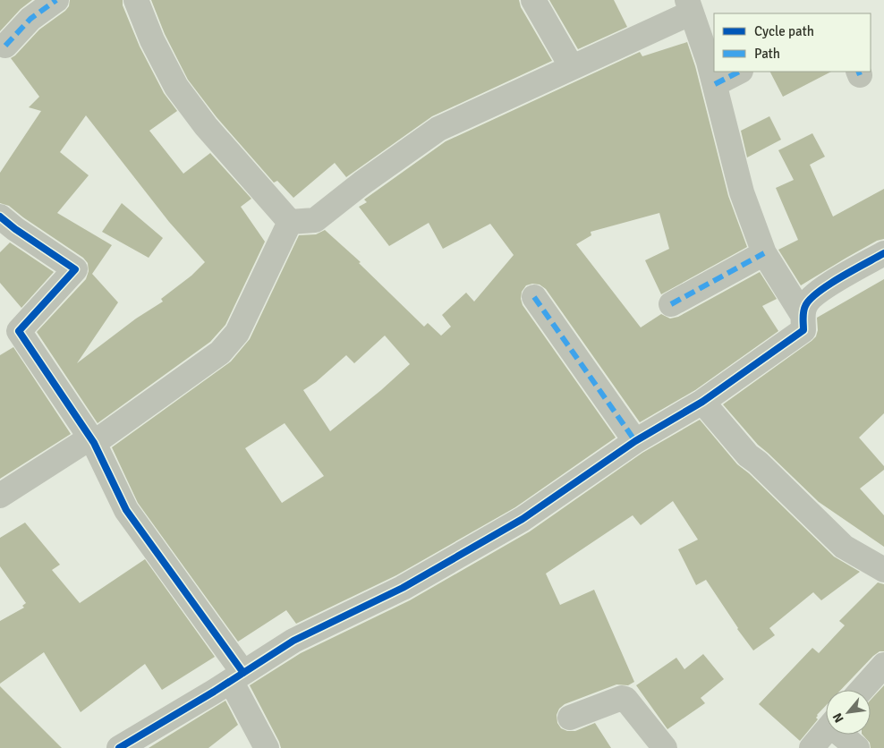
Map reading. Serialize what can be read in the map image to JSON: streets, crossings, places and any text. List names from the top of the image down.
{
  "legend": ["Cycle path", "Path"],
  "north": "bottom left"
}
